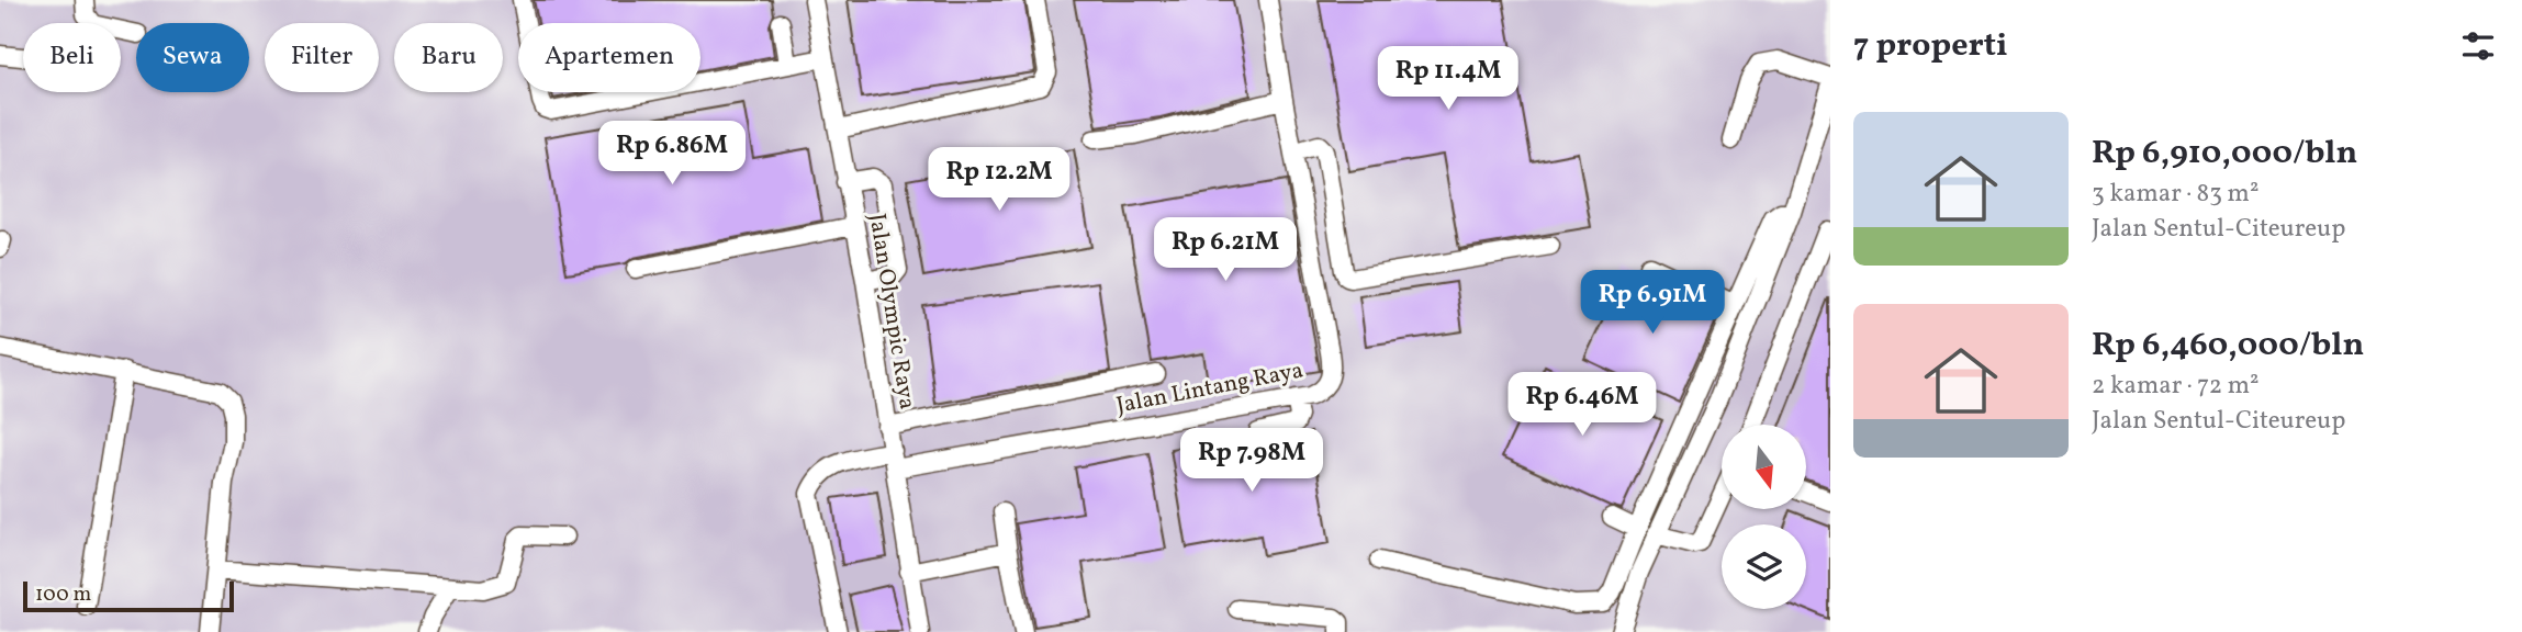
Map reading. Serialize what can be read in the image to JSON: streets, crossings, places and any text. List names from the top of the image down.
{
  "streets": {
    "street": ["Jalan Olympic Raya", "Jalan Lintang Raya"]
  },
  "crossings": [
    ["Jalan Olympic Raya", "Jalan Lintang Raya"]
  ],
  "scale_bar": "100 m",
  "north": "bottom",
  "page": {
    "heading": "7 properti",
    "chip": [
      "Beli",
      "Sewa",
      "Filter",
      "Baru",
      "Apartemen"
    ],
    "price": [
      "Rp 11.4M",
      "Rp 6.86M",
      "Rp 12.2M",
      "Rp 6.21M",
      "Rp 6.91M",
      "Rp 6.46M",
      "Rp 7.98M"
    ],
    "list": [
      {
        "name": "Rp 6,910,000/bln",
        "note": "3 kamar · 83 m² · Jalan Sentul-Citeureup"
      },
      {
        "name": "Rp 6,460,000/bln",
        "note": "2 kamar · 72 m² · Jalan Sentul-Citeureup"
      }
    ],
    "scale": "100 m"
  }
}
